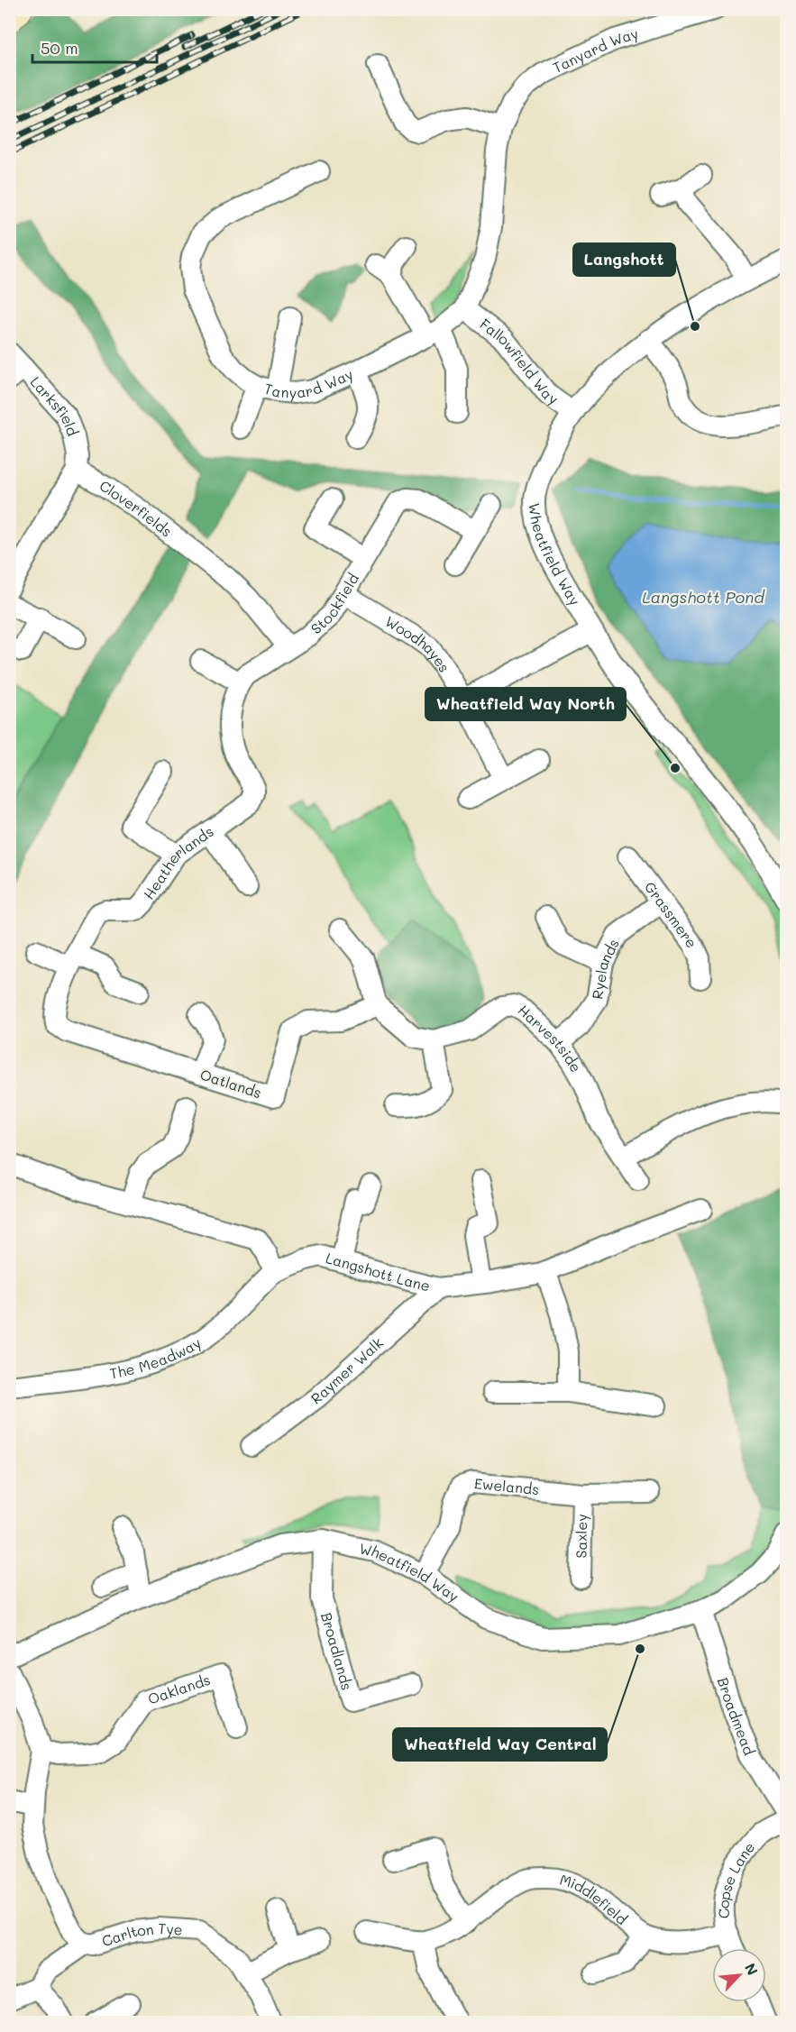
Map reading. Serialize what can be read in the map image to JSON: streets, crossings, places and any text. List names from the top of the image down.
{
  "streets": {
    "street": [
      "Tanyard Way",
      "Fallowfield Way",
      "Larksfield",
      "Cloverfields",
      "Wheatfield Way",
      "Stockfield",
      "Woodhayes",
      "Heatherlands",
      "Grassmere",
      "Ryelands",
      "Harvestside",
      "Oatlands",
      "Langshott Lane",
      "The Meadway",
      "Raymer Walk",
      "Ewelands",
      "Saxley",
      "Broadlands",
      "Oaklands",
      "Broadmead",
      "Copse Lane",
      "Middlefield",
      "Carlton Tye"
    ]
  },
  "crossings": [
    ["Tanyard Way", "Fallowfield Way"],
    ["Fallowfield Way", "Wheatfield Way"],
    ["Larksfield", "Cloverfields"],
    ["Cloverfields", "Stockfield"],
    ["Wheatfield Way", "Ewelands"],
    ["Wheatfield Way", "Broadlands"],
    ["Wheatfield Way", "Broadmead"],
    ["Stockfield", "Woodhayes"],
    ["Stockfield", "Heatherlands"],
    ["Heatherlands", "Oatlands"],
    ["Grassmere", "Ryelands"],
    ["Ryelands", "Harvestside"],
    ["Langshott Lane", "The Meadway"],
    ["Langshott Lane", "Raymer Walk"],
    ["Ewelands", "Saxley"],
    ["Oaklands", "Carlton Tye"],
    ["Copse Lane", "Middlefield"]
  ],
  "water": ["Langshott Pond"],
  "places": ["Langshott", "Wheatfield Way North", "Wheatfield Way Central"],
  "scale_bar": "50 m",
  "north": "top right"
}
